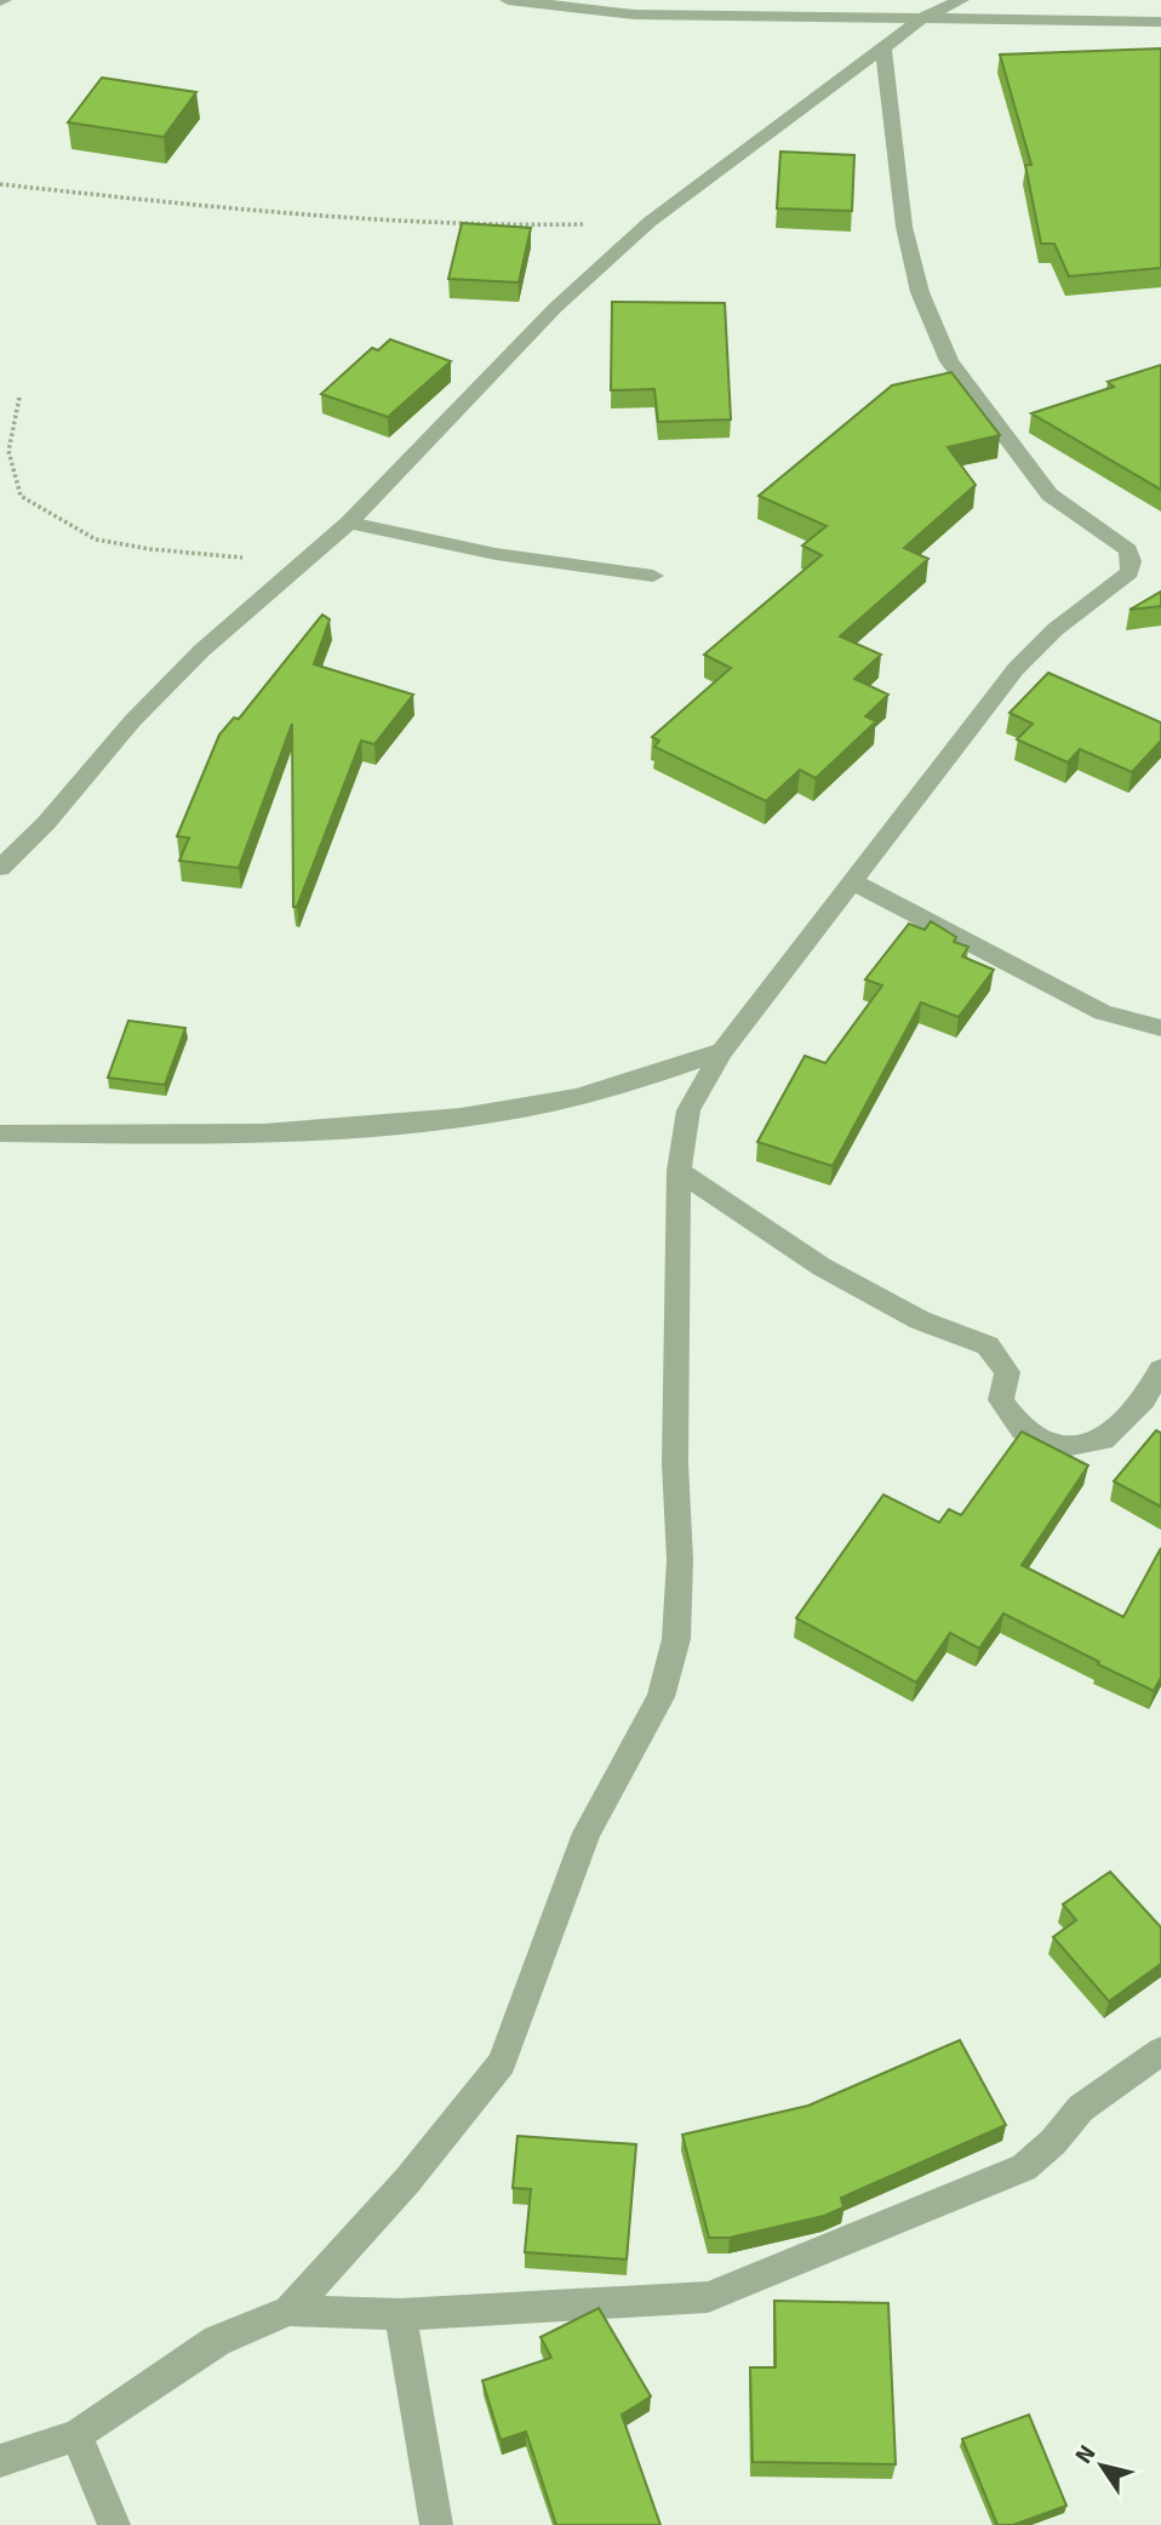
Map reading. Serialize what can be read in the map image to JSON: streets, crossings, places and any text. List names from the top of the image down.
{
  "north": "top left"
}
